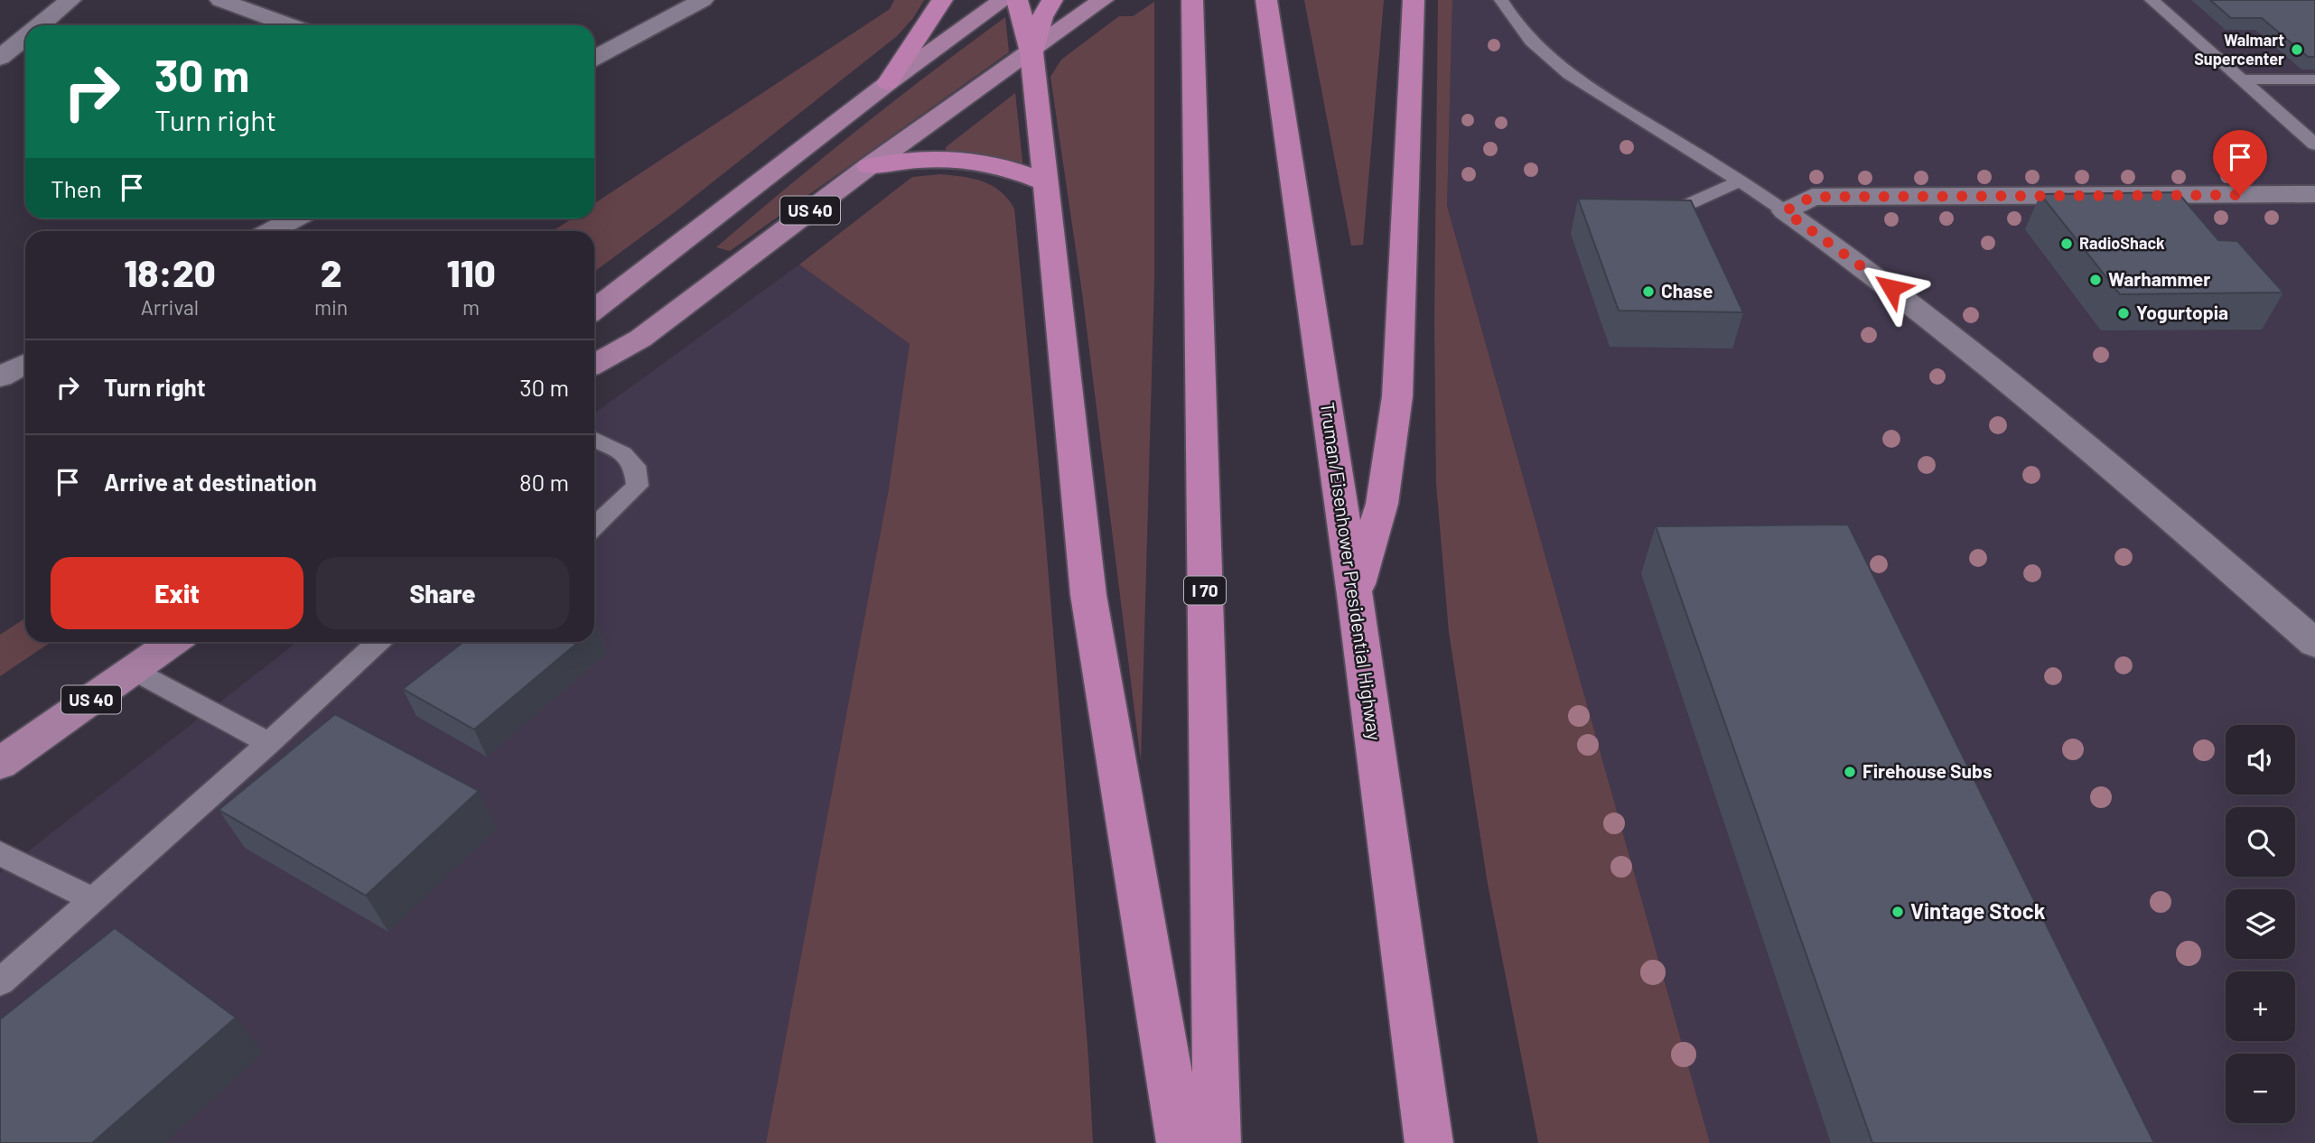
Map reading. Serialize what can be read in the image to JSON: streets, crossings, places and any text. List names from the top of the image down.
{
  "streets": {
    "highway": ["Truman/Eisenhower Presidential Highway", "I 70"],
    "main road": ["US 40"]
  },
  "places": [
    "Walmart Supercenter",
    "RadioShack",
    "Warhammer",
    "Chase",
    "Yogurtopia",
    "Firehouse Subs",
    "Vintage Stock"
  ],
  "page": {
    "turn": ["30 m", "Turn right"],
    "then": "Then",
    "eta": [
      "18:20",
      "Arrival",
      "2",
      "min",
      "110",
      "m"
    ],
    "list": [
      {
        "name": "Turn right",
        "value": "30 m"
      },
      {
        "name": "Arrive at destination",
        "value": "80 m"
      }
    ],
    "buttons": ["Exit", "Share"],
    "map_buttons": ["+", "−"]
  }
}
